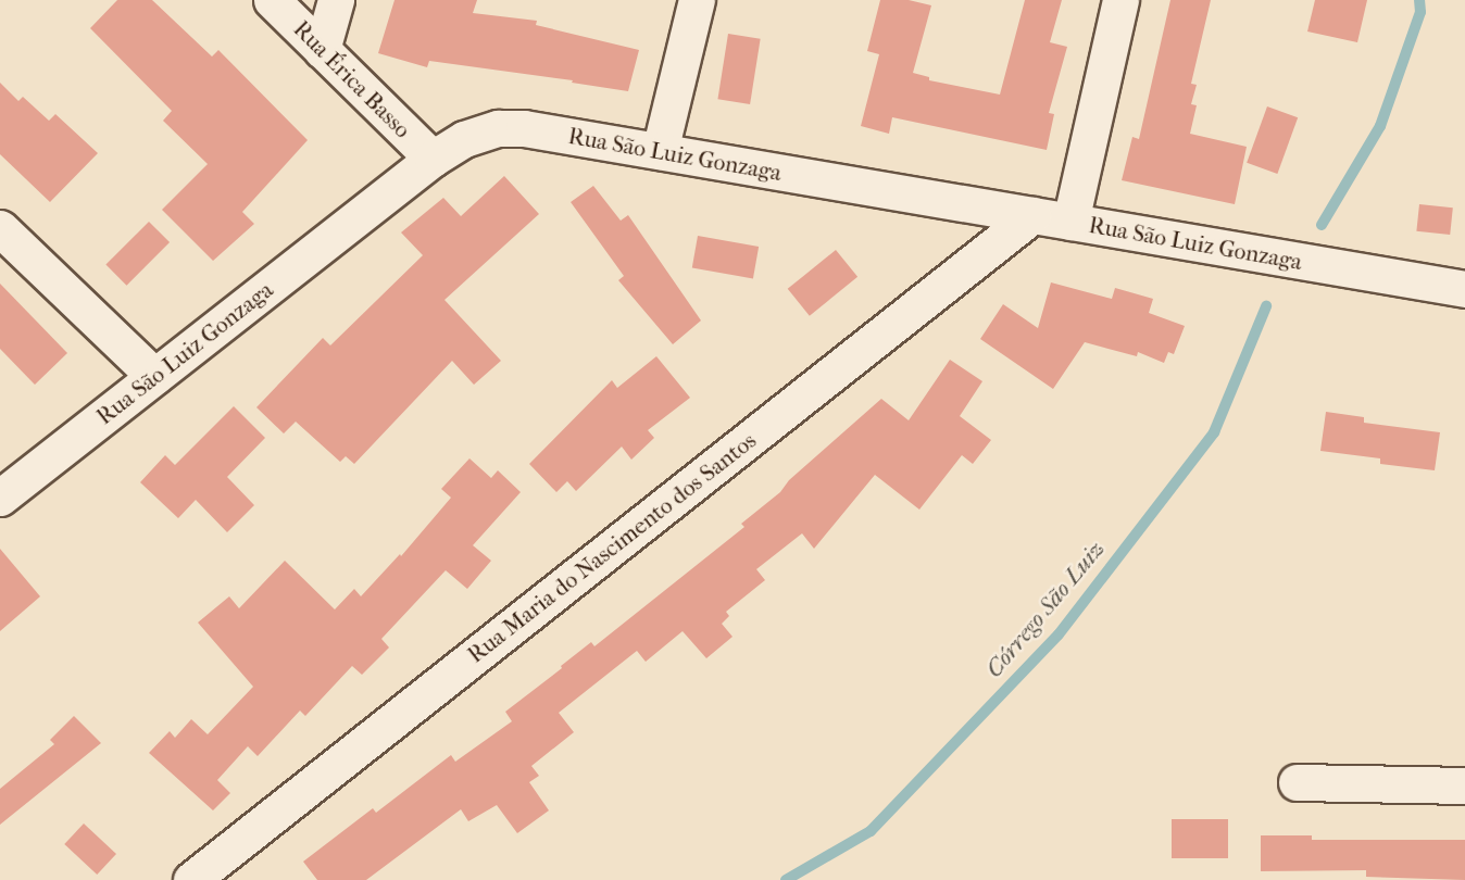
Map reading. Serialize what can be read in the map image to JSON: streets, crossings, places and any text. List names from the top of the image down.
{
  "streets": {
    "street": ["Rua Érica Basso", "Rua São Luiz Gonzaga", "Rua Maria do Nascimento dos Santos"]
  },
  "crossings": [
    ["Rua Érica Basso", "Rua São Luiz Gonzaga"],
    ["Rua São Luiz Gonzaga", "Rua Maria do Nascimento dos Santos"]
  ],
  "water": ["Córrego São Luiz"]
}
